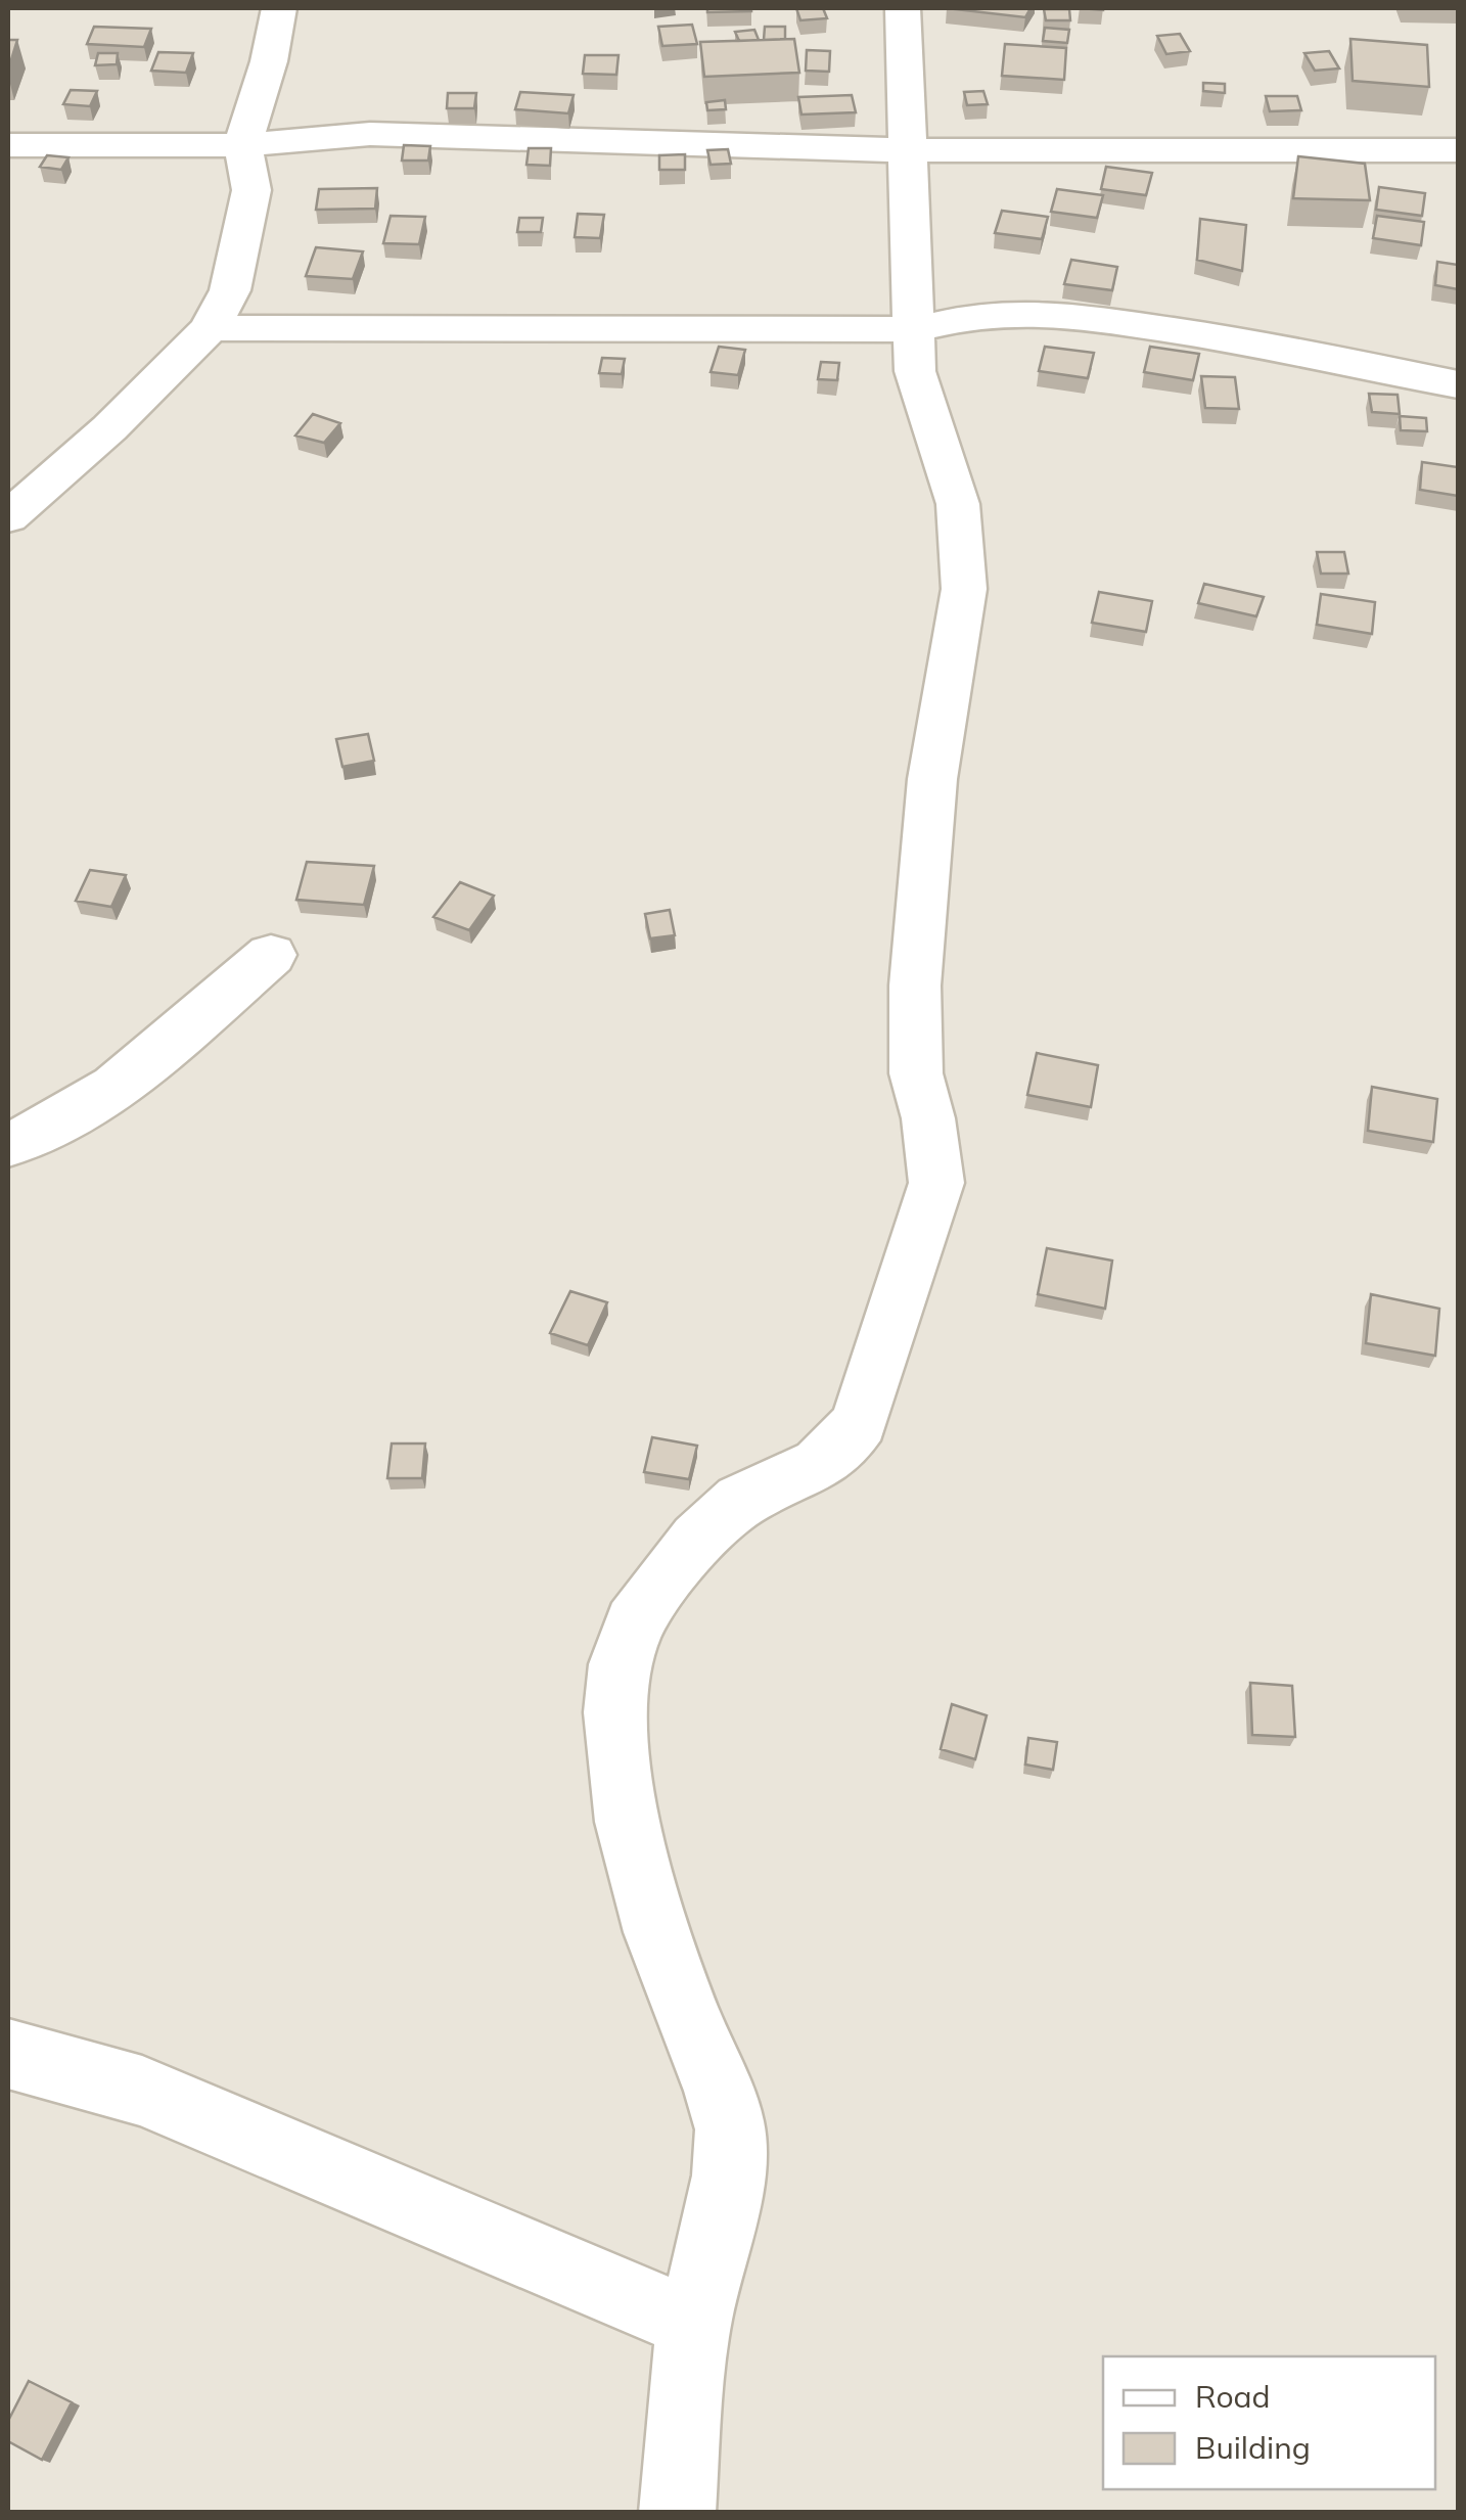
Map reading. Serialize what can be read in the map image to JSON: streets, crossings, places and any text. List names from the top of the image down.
{
  "legend": ["Road", "Building"]
}
